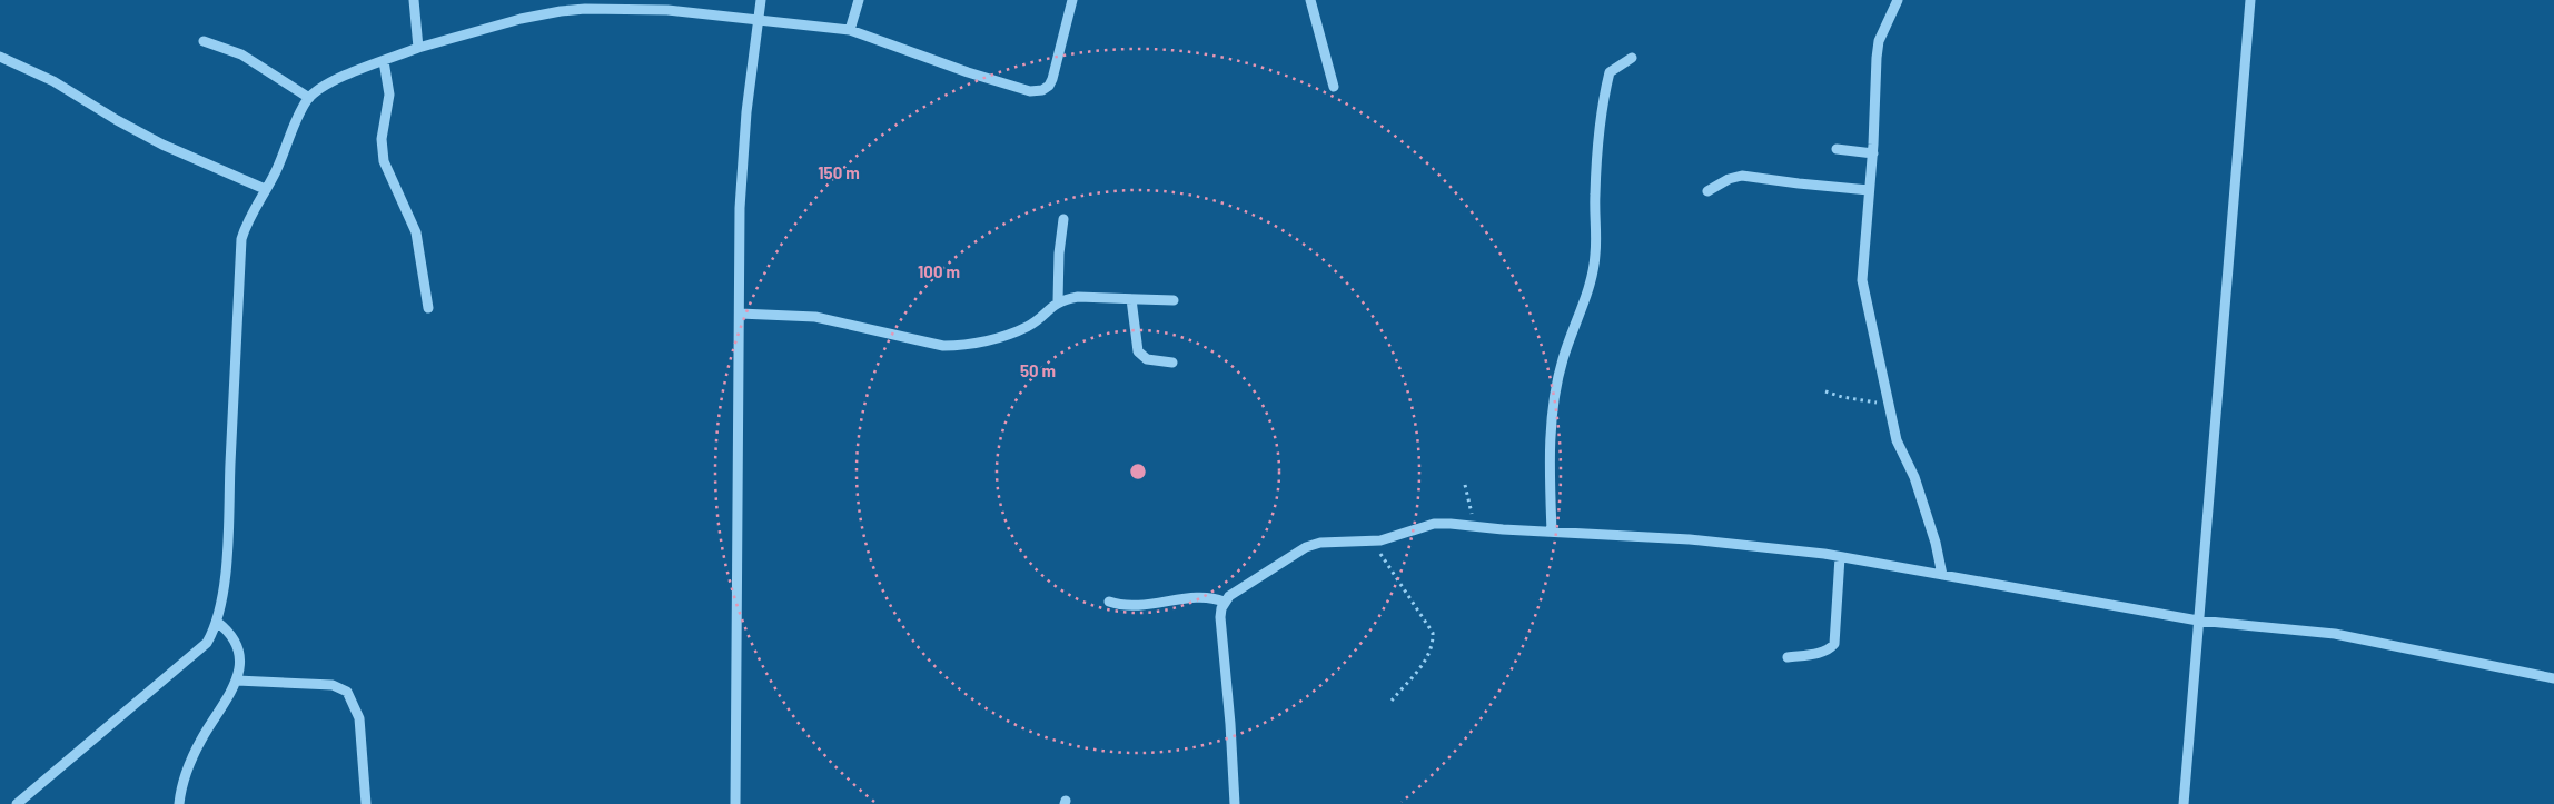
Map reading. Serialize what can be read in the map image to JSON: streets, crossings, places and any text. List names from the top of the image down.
{
  "rings": ["150 m", "100 m", "50 m"]
}
